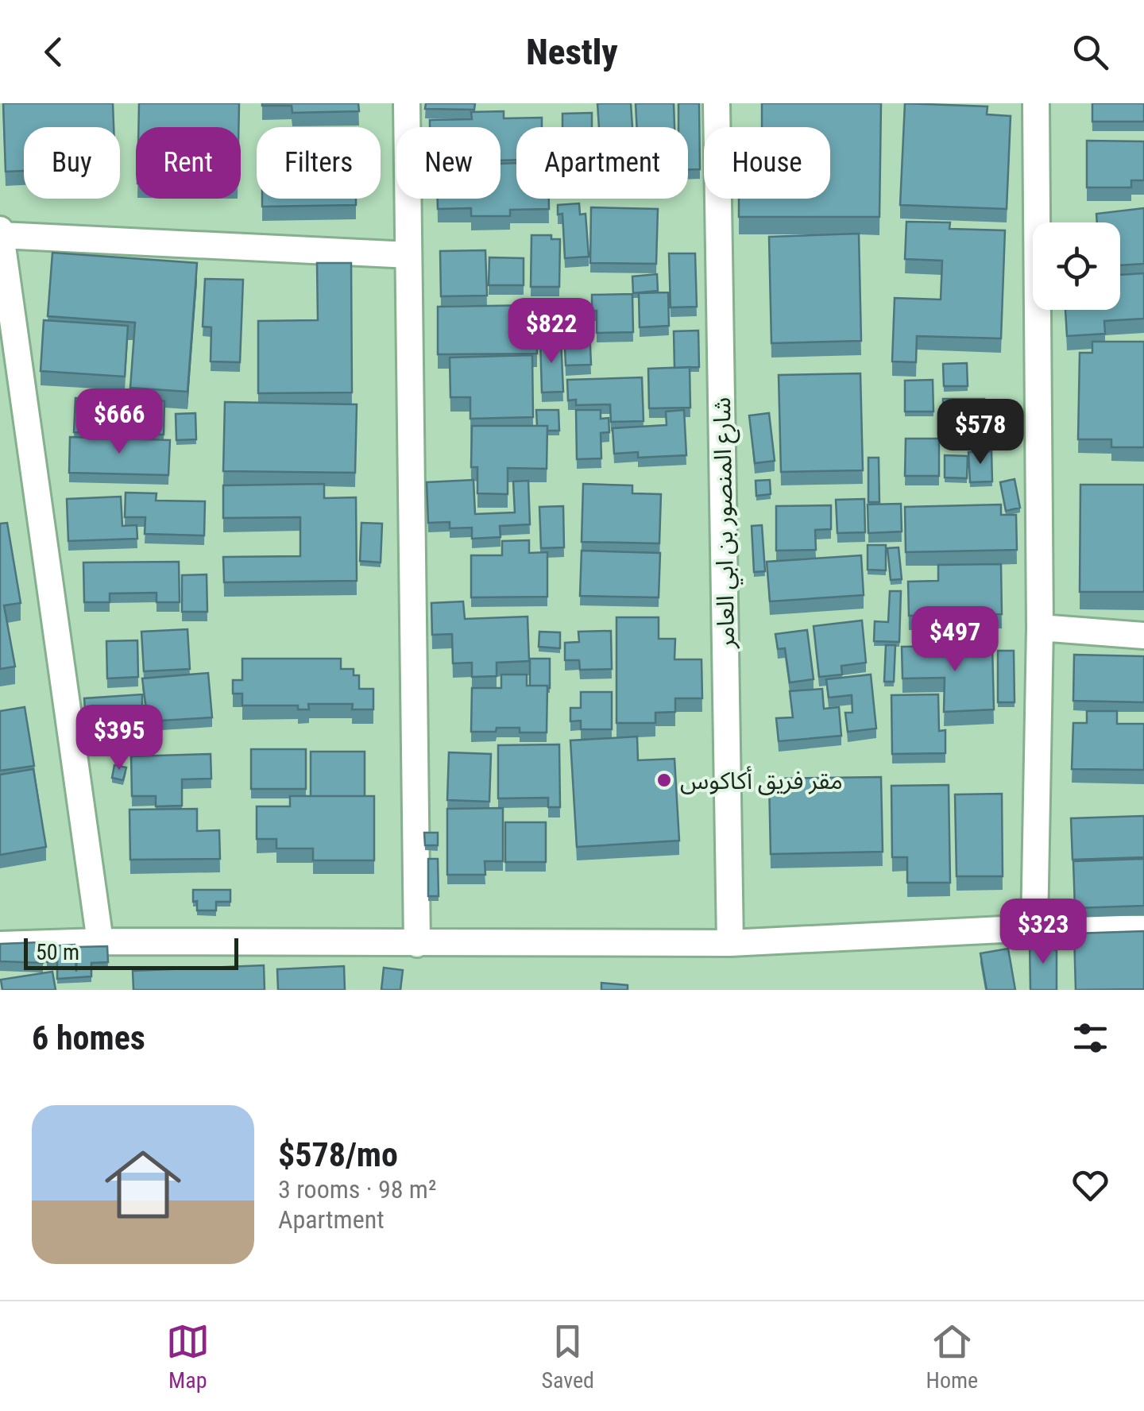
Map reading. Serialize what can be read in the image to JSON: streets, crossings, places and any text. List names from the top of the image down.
{
  "streets": {
    "street": ["شارع المنصور بن ابي العامر"]
  },
  "places": ["مقر فريق أكاكوس"],
  "scale_bar": "50 m",
  "page": {
    "header": "Nestly",
    "chip": [
      "Buy",
      "Rent",
      "Filters",
      "New",
      "Apartment",
      "House"
    ],
    "price": [
      "$822",
      "$666",
      "$578",
      "$497",
      "$395",
      "$323"
    ],
    "scale": "50 m",
    "heading": "6 homes",
    "list": [
      {
        "name": "$578/mo",
        "note": "3 rooms · 98 m² · Apartment"
      }
    ],
    "tabs": ["Map", "Saved", "Home"]
  }
}
